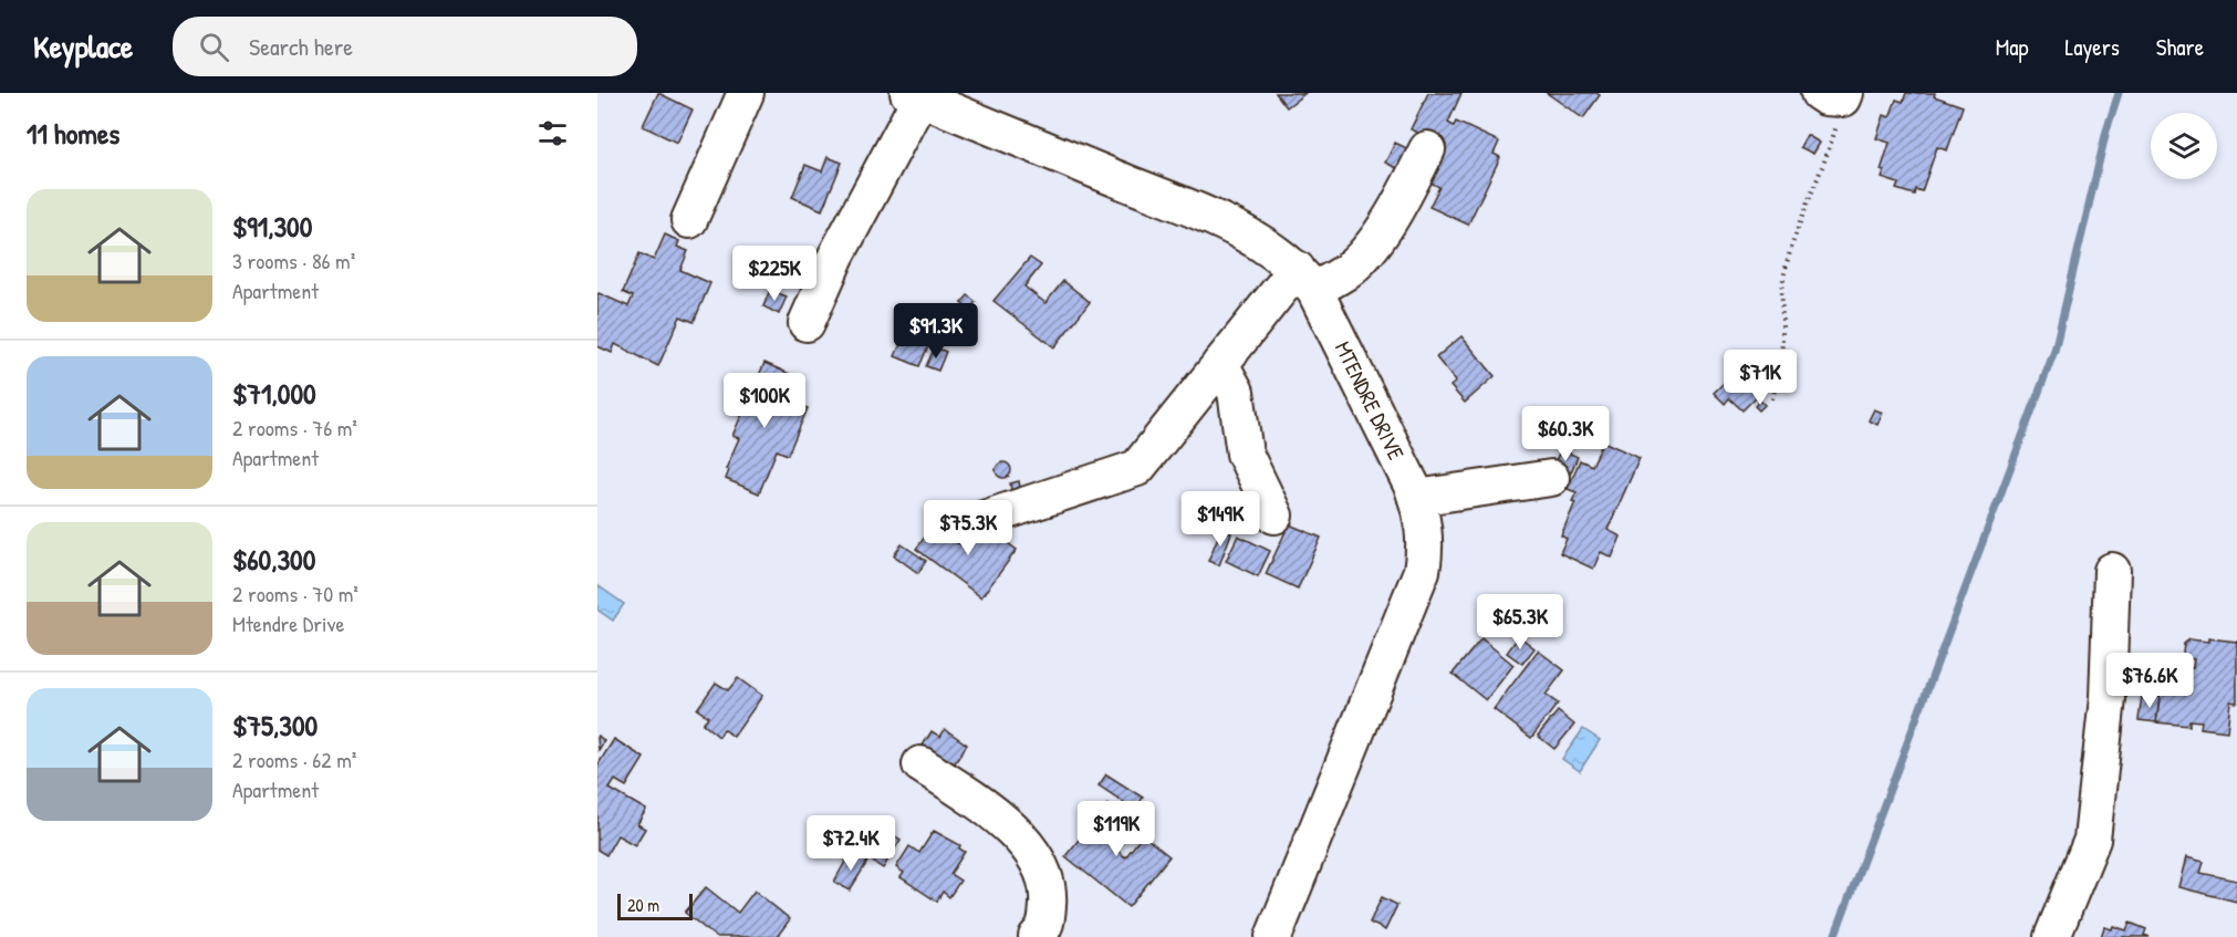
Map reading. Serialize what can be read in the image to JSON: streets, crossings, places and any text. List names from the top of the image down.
{
  "streets": {
    "street": ["MTENDRE DRIVE"]
  },
  "scale_bar": "20 m",
  "page": {
    "header": "Keyplace",
    "search": "Search here",
    "nav": ["Map", "Layers", "Share"],
    "heading": "11 homes",
    "list": [
      {
        "name": "$91,300",
        "note": "3 rooms · 86 m² · Apartment"
      },
      {
        "name": "$71,000",
        "note": "2 rooms · 76 m² · Apartment"
      },
      {
        "name": "$60,300",
        "note": "2 rooms · 70 m² · Mtendre Drive"
      },
      {
        "name": "$75,300",
        "note": "2 rooms · 62 m² · Apartment"
      }
    ],
    "price": [
      "$225K",
      "$91.3K",
      "$71K",
      "$100K",
      "$60.3K",
      "$149K",
      "$75.3K",
      "$65.3K",
      "$76.6K",
      "$119K",
      "$72.4K"
    ],
    "scale": "20 m"
  }
}
